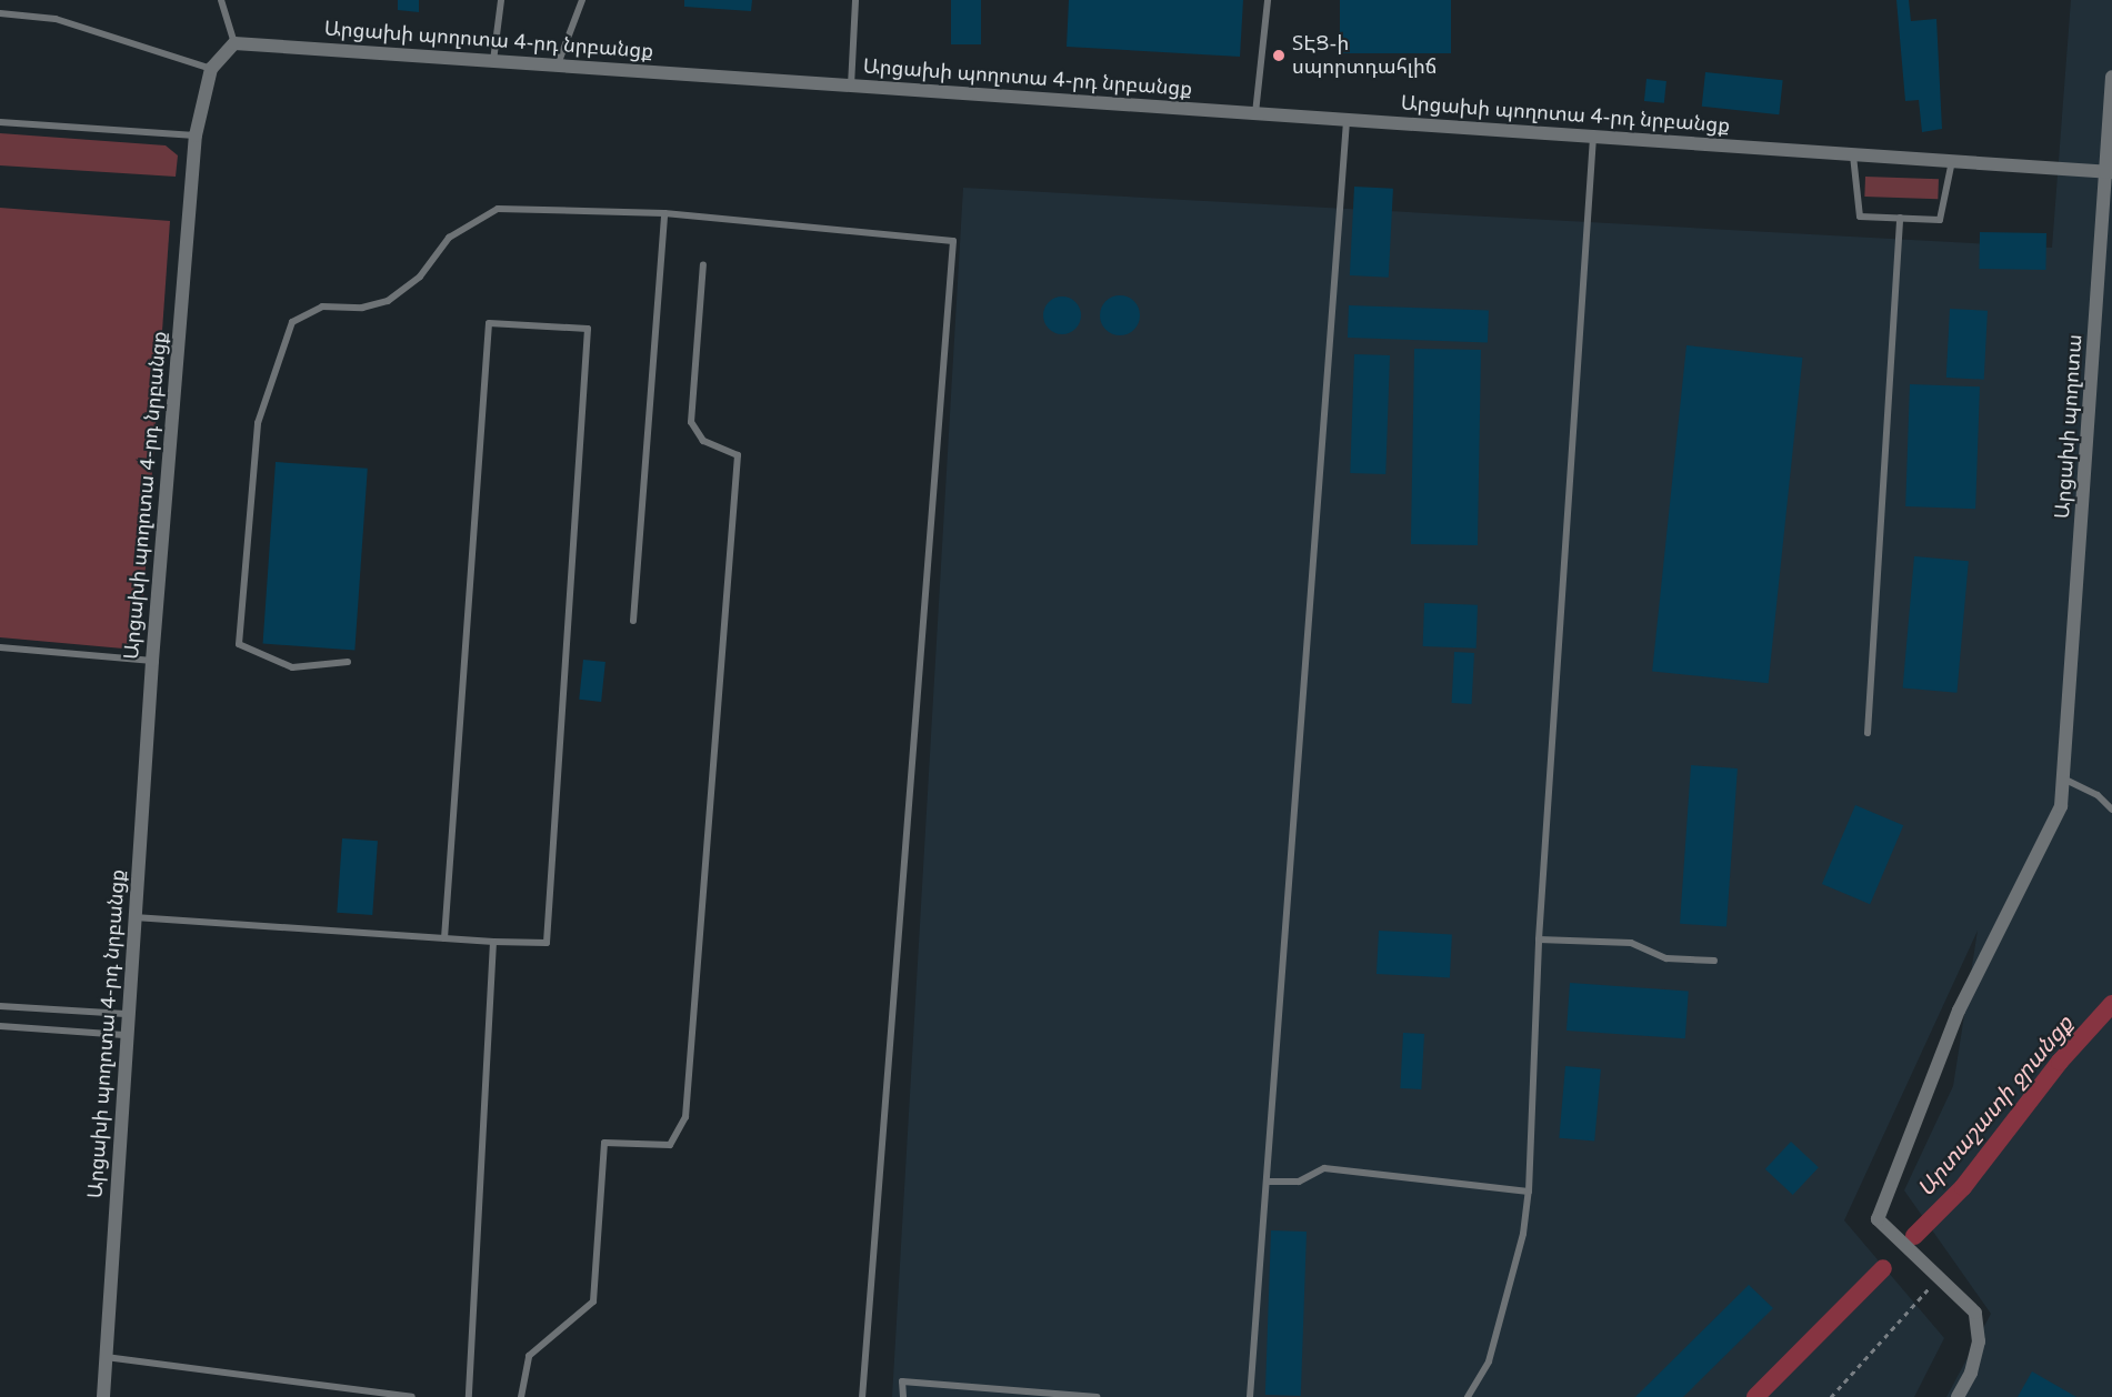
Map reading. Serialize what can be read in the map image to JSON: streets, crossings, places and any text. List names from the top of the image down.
{
  "streets": {
    "street": ["Արցախի պողոտա 4-րդ նրբանցք", "Արցախի պողոտա"]
  },
  "crossings": [
    ["Արցախի պողոտա 4-րդ նրբանցք", "Արցախի պողոտա"]
  ],
  "water": ["Արտաշատի ջրանցք"],
  "places": ["ՏԷՑ-ի սպորտդահլիճ"]
}
